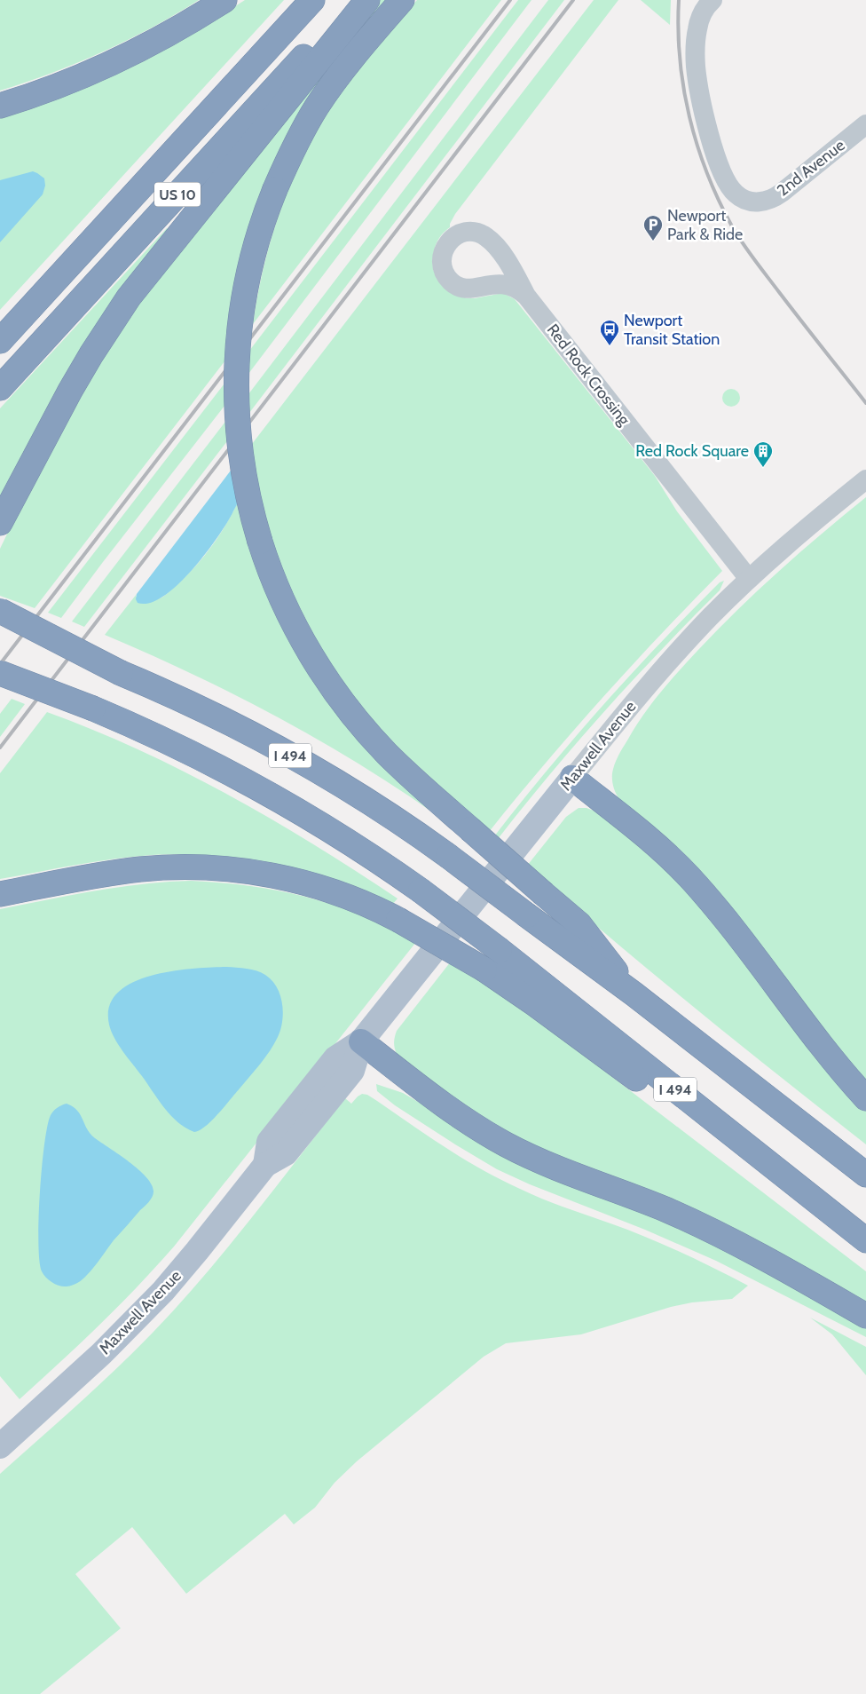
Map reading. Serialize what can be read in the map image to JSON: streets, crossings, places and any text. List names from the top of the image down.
{
  "streets": {
    "highway": ["US 10", "I 494"],
    "main road": ["Maxwell Avenue"],
    "street": ["2nd Avenue", "Red Rock Crossing"]
  },
  "crossings": [
    ["Red Rock Crossing", "Maxwell Avenue"]
  ],
  "places": {
    "parking": ["Newport Park & Ride"],
    "bus stop": ["Newport Transit Station"],
    "building": ["Red Rock Square"]
  }
}
